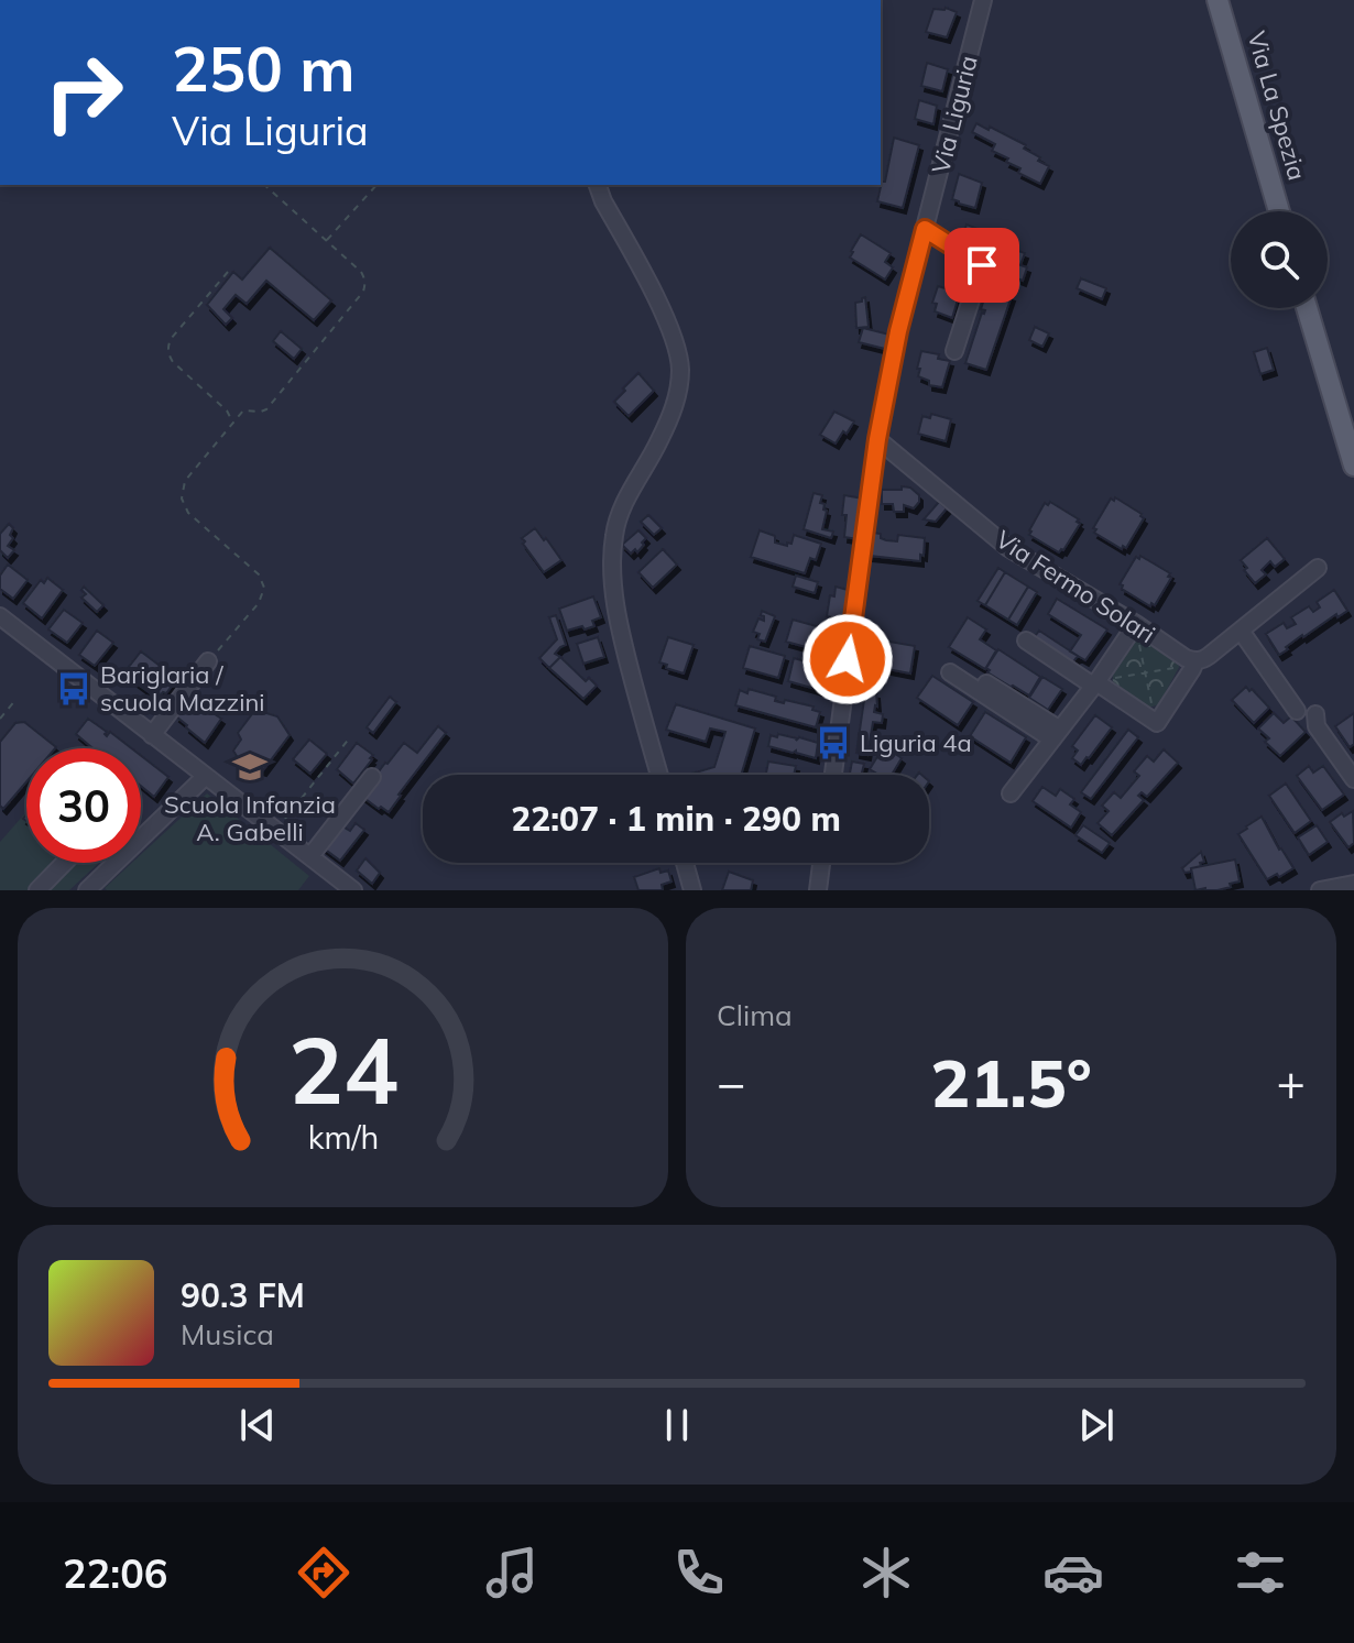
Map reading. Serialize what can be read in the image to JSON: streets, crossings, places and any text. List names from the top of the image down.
{
  "streets": {
    "main road": ["Via La Spezia"],
    "street": ["Via Liguria", "Via Fermo Solari"]
  },
  "crossings": [
    ["Via Liguria", "Via Fermo Solari"]
  ],
  "places": {
    "bus stop": ["Bariglaria / scuola Mazzini", "Liguria 4a"],
    "school or university": ["Scuola Infanzia A. Gabelli"]
  },
  "page": {
    "turn": ["250 m", "Via Liguria"],
    "limit": "30",
    "trip": "22:07 · 1 min · 290 m",
    "tile": "Clima",
    "heat": ["−", "21.5°", "+"],
    "song": ["90.3 FM", "Musica"],
    "tabs": "22:06",
    "gauge": ["24", "km/h"]
  }
}
